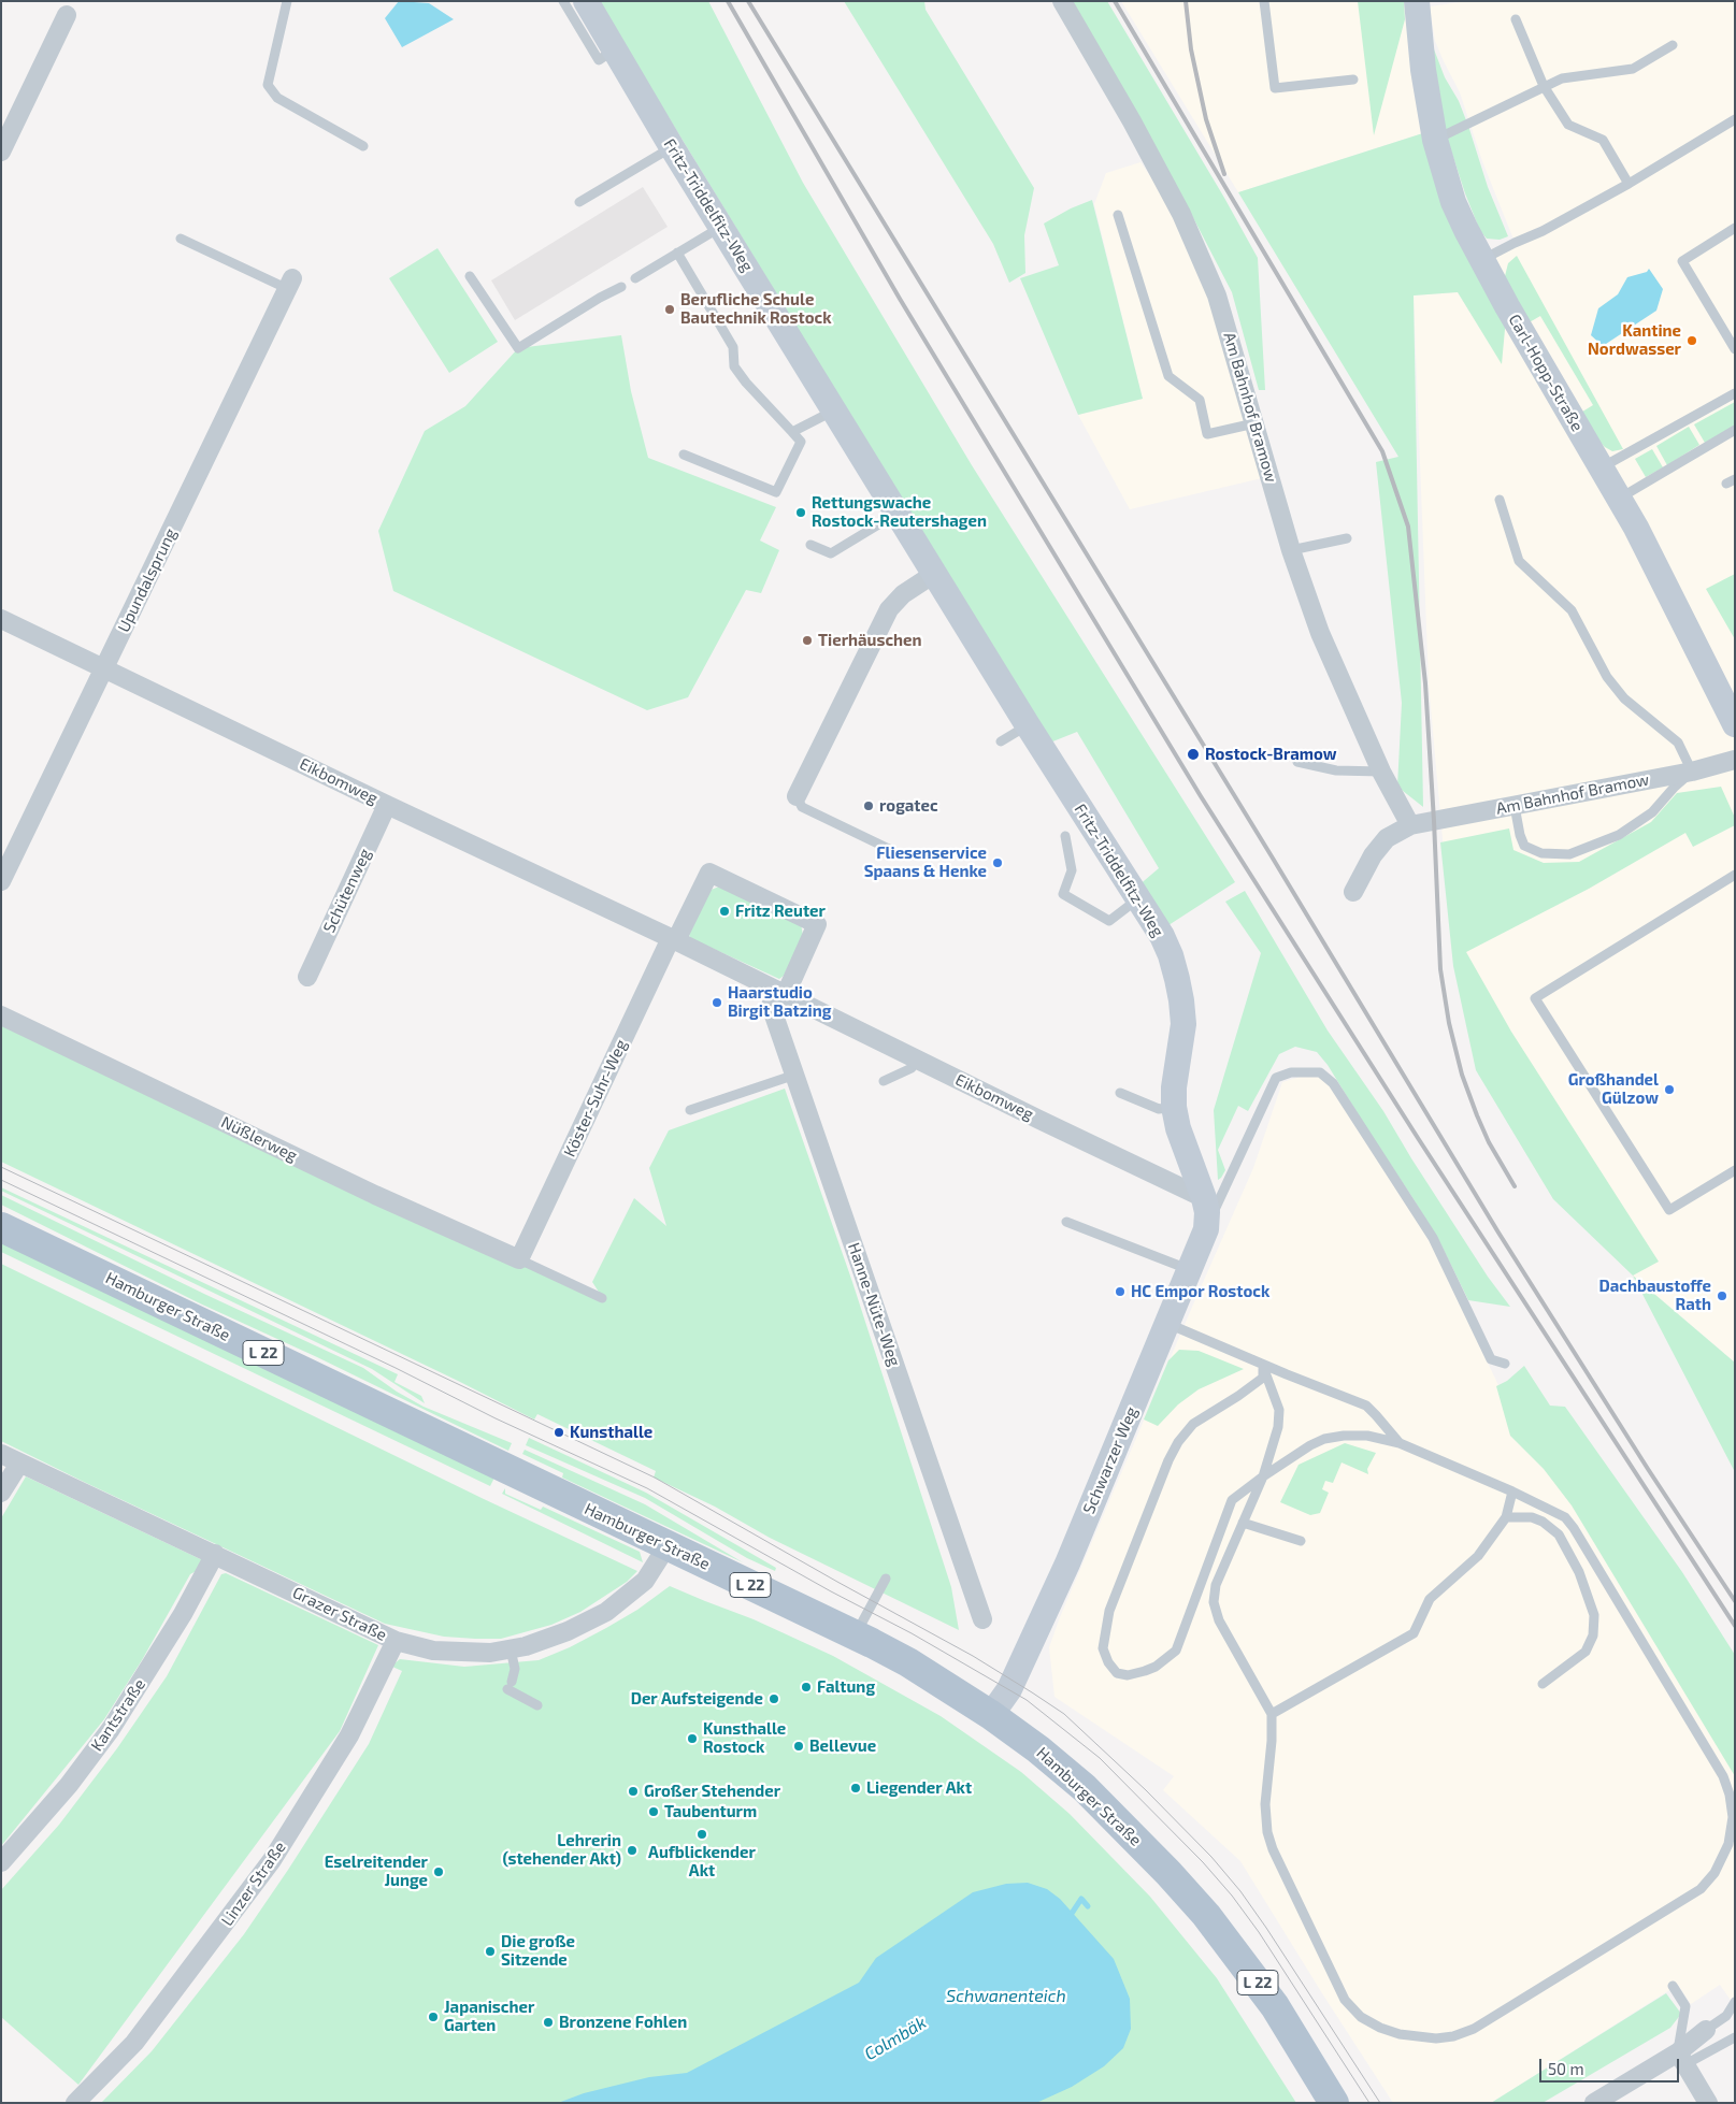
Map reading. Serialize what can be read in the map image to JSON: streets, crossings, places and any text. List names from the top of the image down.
{
  "streets": {
    "main road": ["Hamburger Straße", "L 22"],
    "street": [
      "Fritz-Triddelfitz-Weg",
      "Carl-Hopp-Straße",
      "Am Bahnhof Bramow",
      "Upundalsprung",
      "Eikbomweg",
      "Schütenweg",
      "Köster-Suhr-Weg",
      "Nüßlerweg",
      "Hanne-Nüte-Weg",
      "Schwarzer Weg",
      "Grazer Straße",
      "Kantstraße",
      "Linzer Straße"
    ]
  },
  "crossings": [
    ["Fritz-Triddelfitz-Weg", "Eikbomweg"],
    ["Fritz-Triddelfitz-Weg", "Schwarzer Weg"],
    ["Upundalsprung", "Eikbomweg"],
    ["Eikbomweg", "Schütenweg"],
    ["Eikbomweg", "Köster-Suhr-Weg"],
    ["Eikbomweg", "Hanne-Nüte-Weg"],
    ["Eikbomweg", "Schwarzer Weg"],
    ["Köster-Suhr-Weg", "Nüßlerweg"],
    ["Hamburger Straße", "Schwarzer Weg"],
    ["Hamburger Straße", "Grazer Straße"],
    ["Grazer Straße", "Kantstraße"],
    ["Grazer Straße", "Linzer Straße"]
  ],
  "water": ["Schwanenteich", "Colmbäk"],
  "places": [
    "Berufliche Schule Bautechnik Rostock",
    "Kantine Nordwasser",
    "Rettungswache Rostock-Reutershagen",
    "Tierhäuschen",
    "Rostock-Bramow",
    "rogatec",
    "Fliesenservice Spaans & Henke",
    "Fritz Reuter",
    "Haarstudio Birgit Batzing",
    "Großhandel Gülzow",
    "HC Empor Rostock",
    "Dachbaustoffe Rath",
    "Kunsthalle",
    "Faltung",
    "Der Aufsteigende",
    "Kunsthalle Rostock",
    "Bellevue",
    "Liegender Akt",
    "Großer Stehender",
    "Taubenturm",
    "Aufblickender Akt",
    "Lehrerin (stehender Akt)",
    "Eselreitender Junge",
    "Die große Sitzende",
    "Japanischer Garten",
    "Bronzene Fohlen"
  ],
  "scale_bar": "50 m"
}
